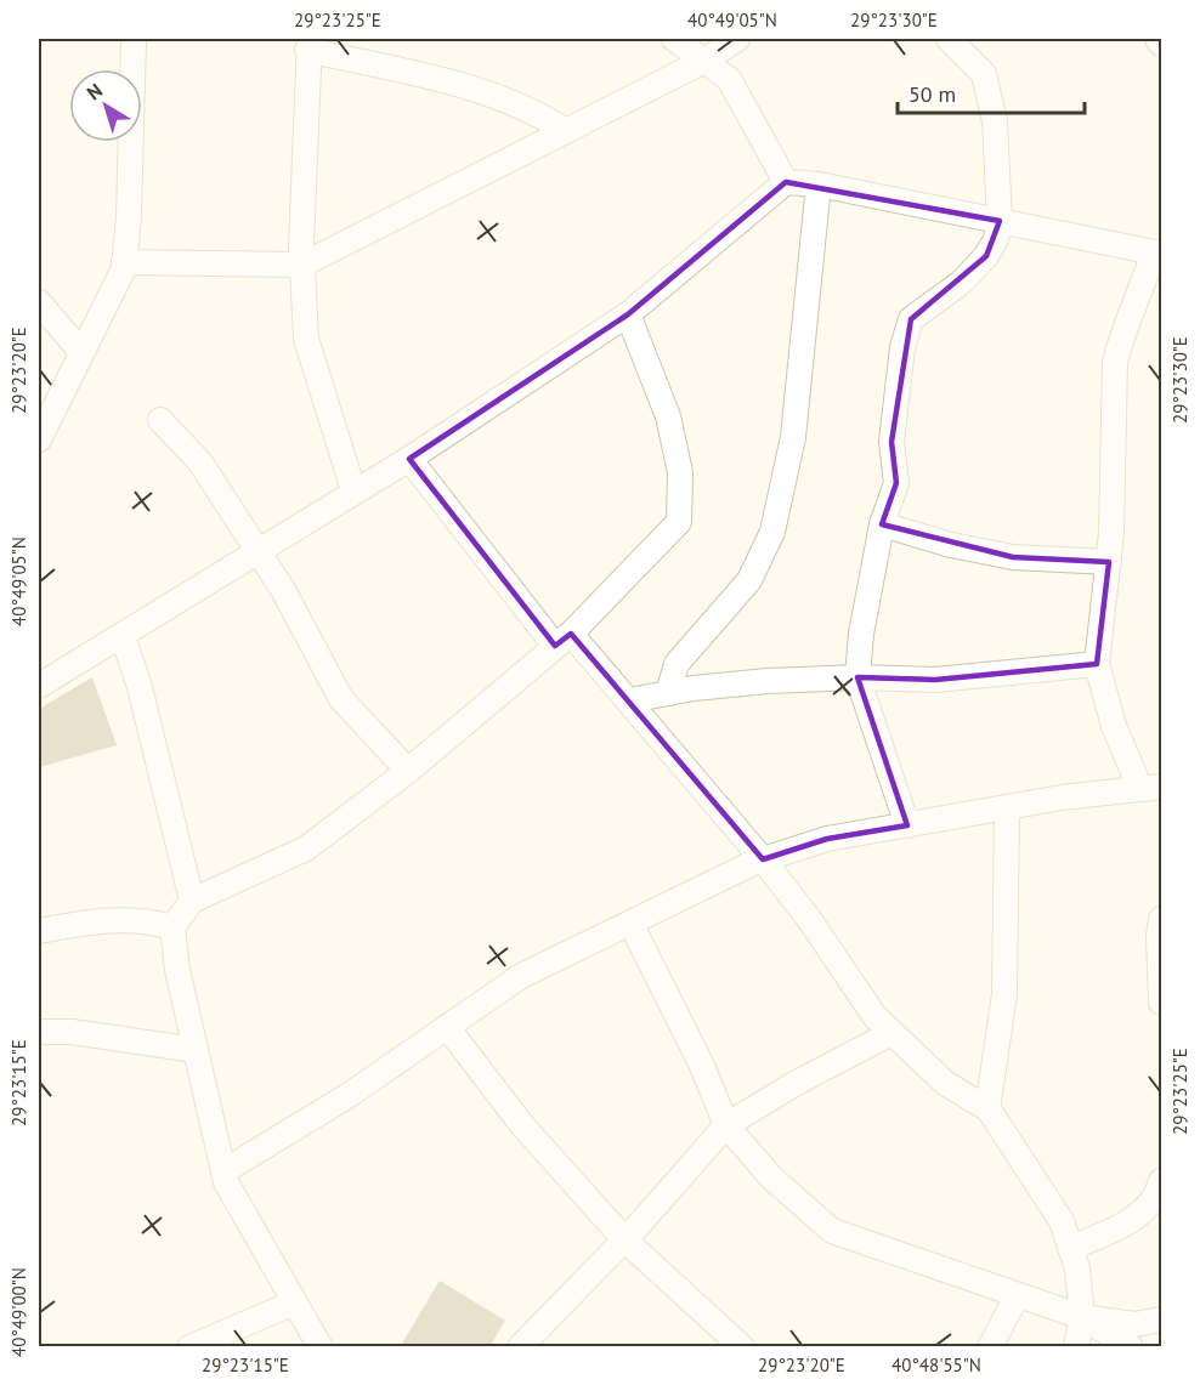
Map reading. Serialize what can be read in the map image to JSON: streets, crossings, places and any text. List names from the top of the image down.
{
  "scale_bar": "50 m",
  "north": "top left",
  "coordinates": [
    "29°23'25\"E",
    "40°49'05\"N",
    "29°23'30\"E",
    "29°23'20\"E",
    "29°23'15\"E",
    "40°49'00\"N",
    "40°48'55\"N"
  ]
}
